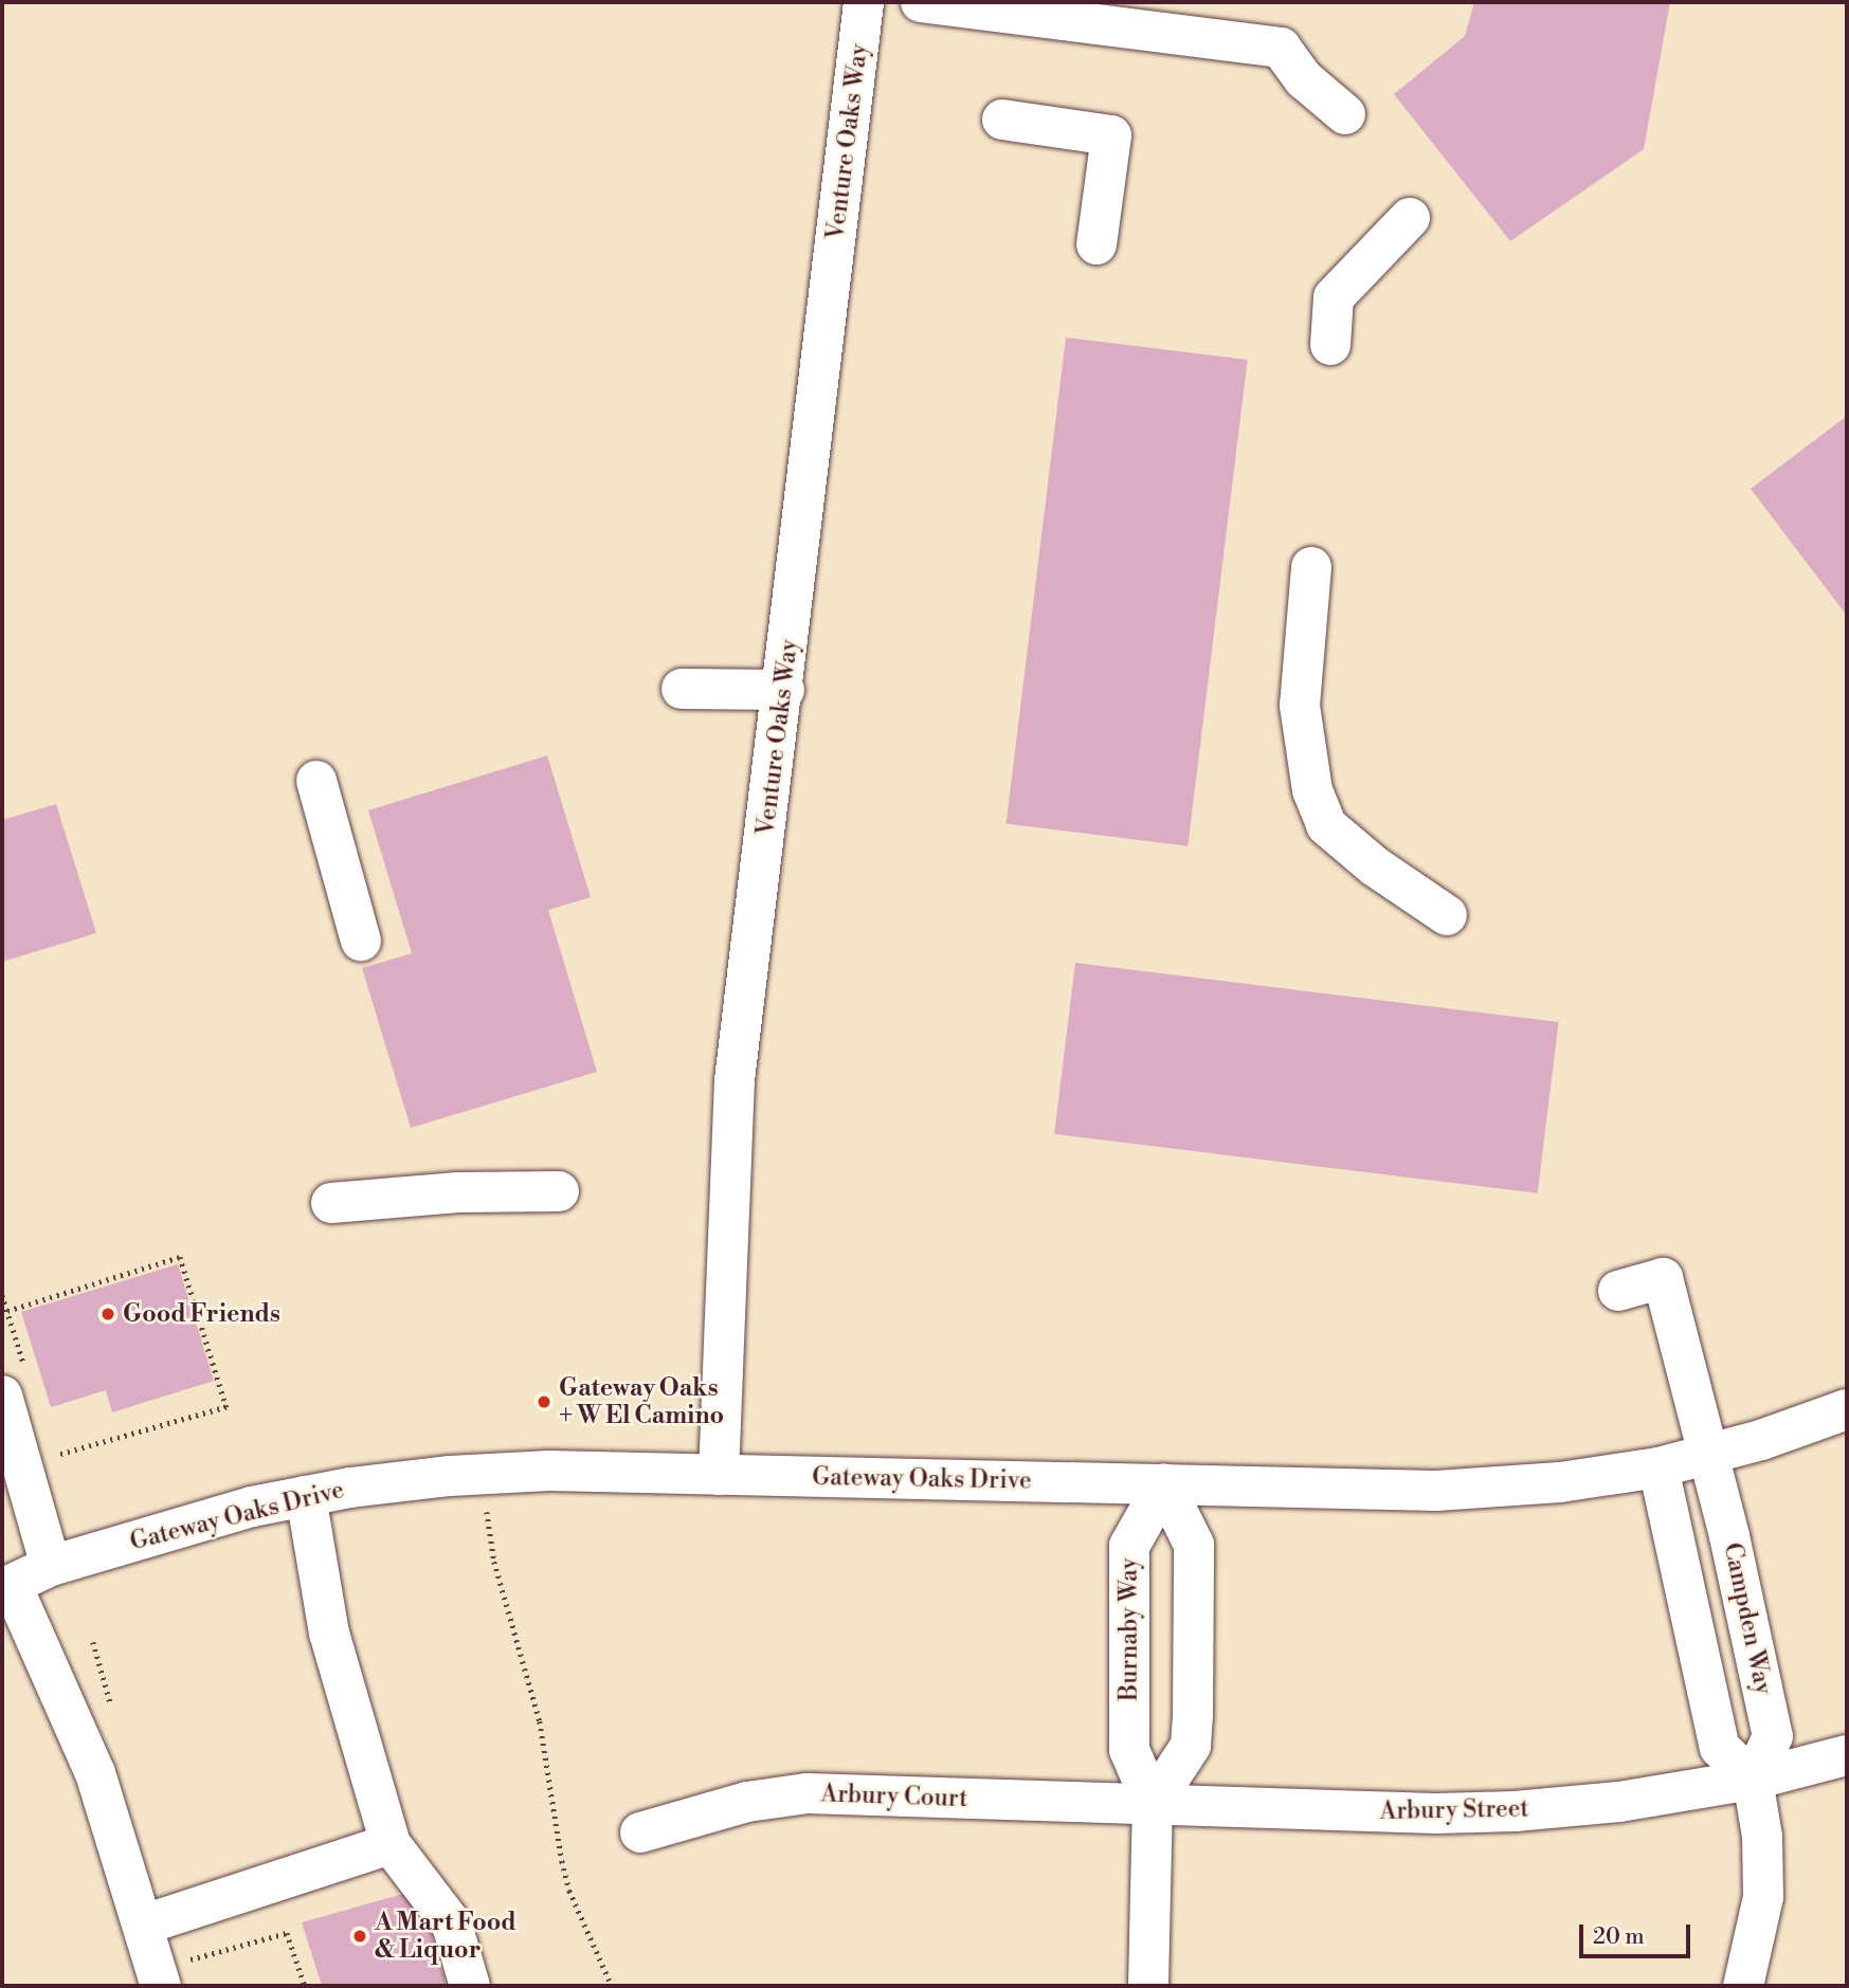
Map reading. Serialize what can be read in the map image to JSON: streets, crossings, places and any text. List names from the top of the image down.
{
  "streets": {
    "street": [
      "Venture Oaks Way",
      "Gateway Oaks Drive",
      "Campden Way",
      "Burnaby Way",
      "Arbury Court",
      "Arbury Street"
    ]
  },
  "crossings": [
    ["Venture Oaks Way", "Gateway Oaks Drive"],
    ["Gateway Oaks Drive", "Campden Way"],
    ["Gateway Oaks Drive", "Burnaby Way"],
    ["Campden Way", "Arbury Street"],
    ["Burnaby Way", "Arbury Court"],
    ["Burnaby Way", "Arbury Street"],
    ["Arbury Court", "Arbury Street"]
  ],
  "places": ["Good Friends", "Gateway Oaks + W El Camino", "A Mart Food & Liquor"],
  "scale_bar": "20 m"
}
